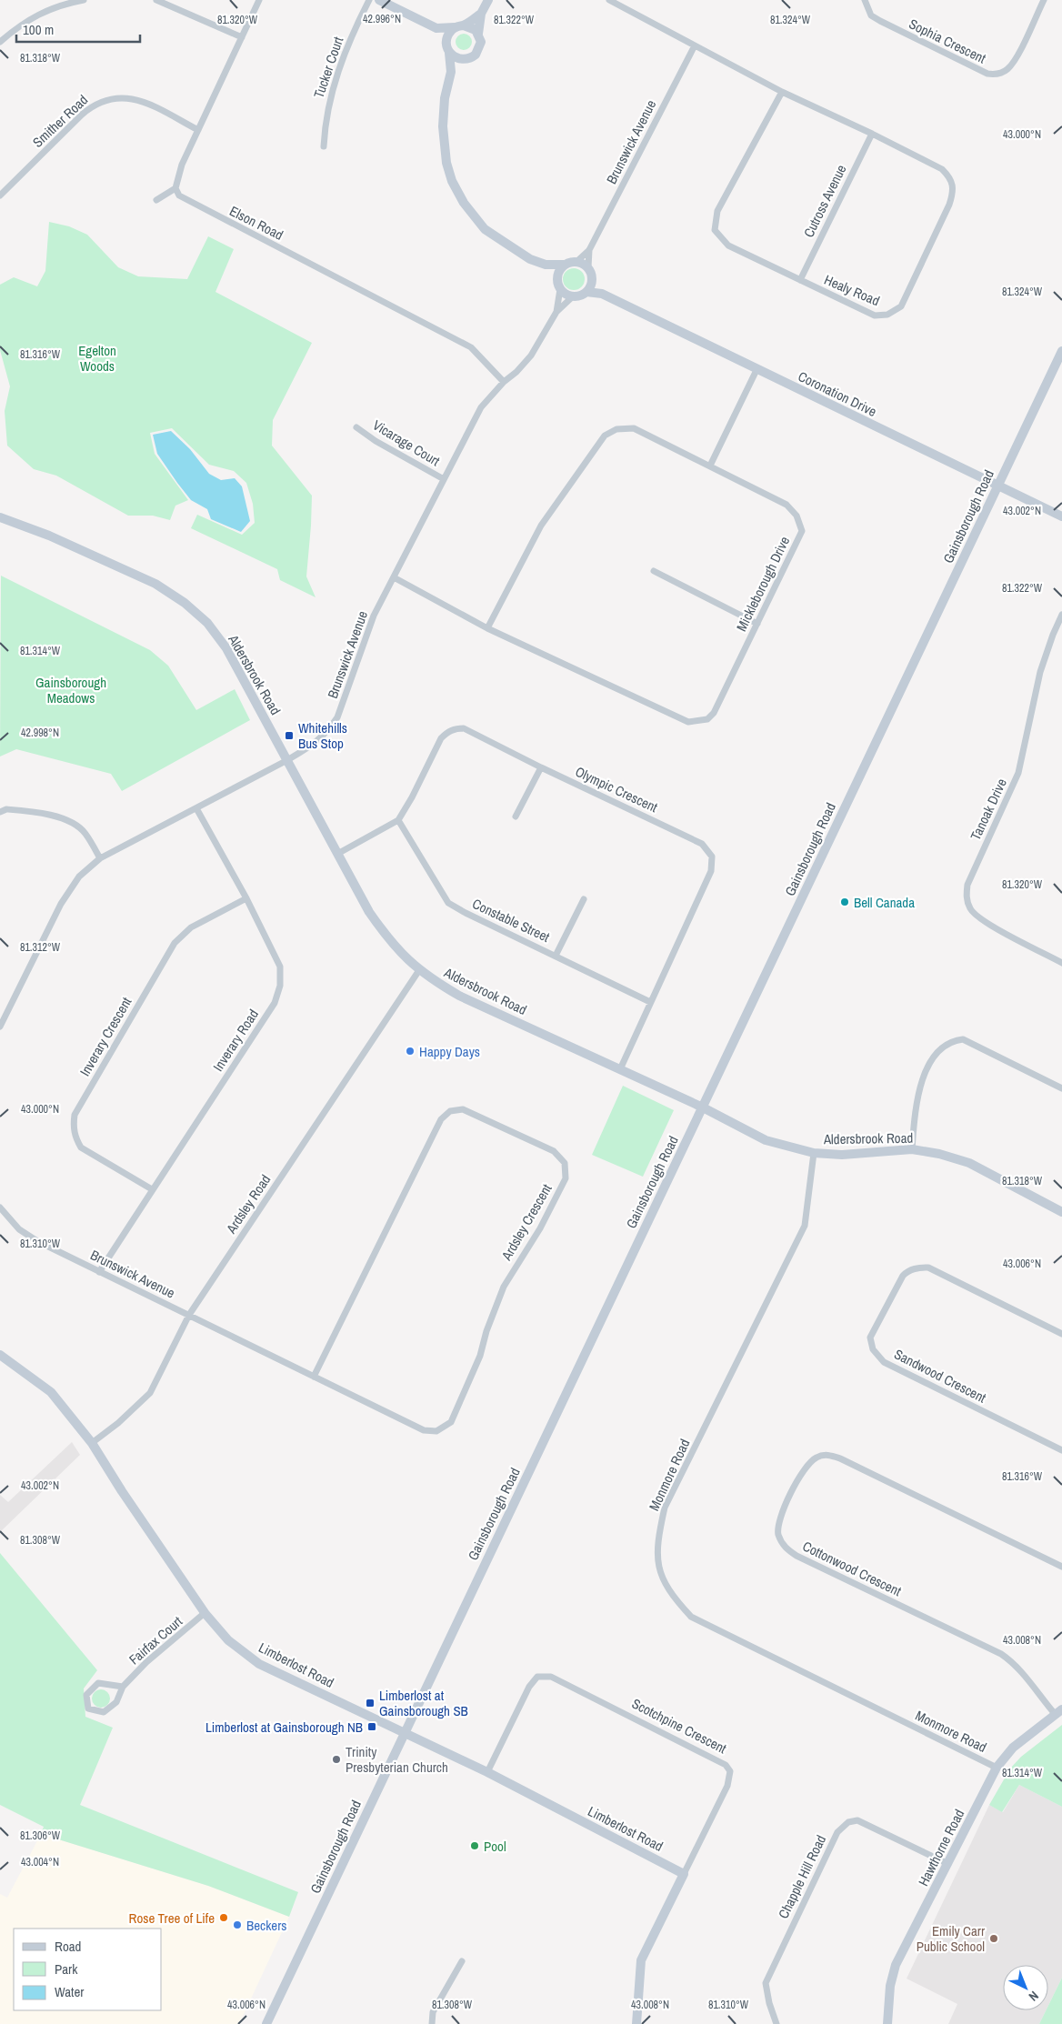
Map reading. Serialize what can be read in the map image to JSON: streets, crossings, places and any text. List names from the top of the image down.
{
  "streets": {
    "street": [
      "Sophia Crescent",
      "Tucker Court",
      "Smither Road",
      "Brunswick Avenue",
      "Cutross Avenue",
      "Elson Road",
      "Healy Road",
      "Coronation Drive",
      "Vicarage Court",
      "Gainsborough Road",
      "Mickleborough Drive",
      "Aldersbrook Road",
      "Olympic Crescent",
      "Tanoak Drive",
      "Constable Street",
      "Inverary Crescent",
      "Inverary Road",
      "Ardsley Road",
      "Ardsley Crescent",
      "Sandwood Crescent",
      "Monmore Road",
      "Cottonwood Crescent",
      "Fairfax Court",
      "Limberlost Road",
      "Scotchpine Crescent",
      "Hawthorne Road",
      "Chapple Hill Road"
    ]
  },
  "crossings": [
    ["Brunswick Avenue", "Elson Road"],
    ["Brunswick Avenue", "Healy Road"],
    ["Brunswick Avenue", "Coronation Drive"],
    ["Brunswick Avenue", "Vicarage Court"],
    ["Brunswick Avenue", "Mickleborough Drive"],
    ["Brunswick Avenue", "Aldersbrook Road"],
    ["Brunswick Avenue", "Inverary Road"],
    ["Brunswick Avenue", "Ardsley Road"],
    ["Brunswick Avenue", "Ardsley Crescent"],
    ["Cutross Avenue", "Healy Road"],
    ["Coronation Drive", "Gainsborough Road"],
    ["Gainsborough Road", "Aldersbrook Road"],
    ["Gainsborough Road", "Limberlost Road"],
    ["Aldersbrook Road", "Olympic Crescent"],
    ["Aldersbrook Road", "Ardsley Road"],
    ["Aldersbrook Road", "Monmore Road"],
    ["Olympic Crescent", "Constable Street"],
    ["Inverary Crescent", "Inverary Road"],
    ["Ardsley Road", "Ardsley Crescent"],
    ["Ardsley Road", "Limberlost Road"],
    ["Monmore Road", "Hawthorne Road"],
    ["Cottonwood Crescent", "Hawthorne Road"],
    ["Fairfax Court", "Limberlost Road"],
    ["Limberlost Road", "Scotchpine Crescent"],
    ["Hawthorne Road", "Chapple Hill Road"]
  ],
  "parks": ["Egelton Woods", "Gainsborough Meadows"],
  "places": {
    "transit": ["Whitehills Bus Stop", "Limberlost at Gainsborough SB", "Limberlost at Gainsborough NB"],
    "other": [
      "Bell Canada",
      "Happy Days",
      "Trinity Presbyterian Church",
      "Pool",
      "Rose Tree of Life",
      "Beckers",
      "Emily Carr Public School"
    ]
  },
  "legend": ["Road", "Park", "Water"],
  "scale_bar": "100 m",
  "north": "bottom right",
  "coordinates": [
    "42.996°N",
    "81.322°W",
    "81.324°W",
    "81.320°W",
    "81.318°W",
    "43.000°N",
    "81.316°W",
    "43.002°N",
    "81.314°W",
    "42.998°N",
    "81.312°W",
    "81.310°W",
    "43.006°N",
    "81.308°W",
    "43.008°N",
    "81.306°W",
    "43.004°N"
  ]
}
